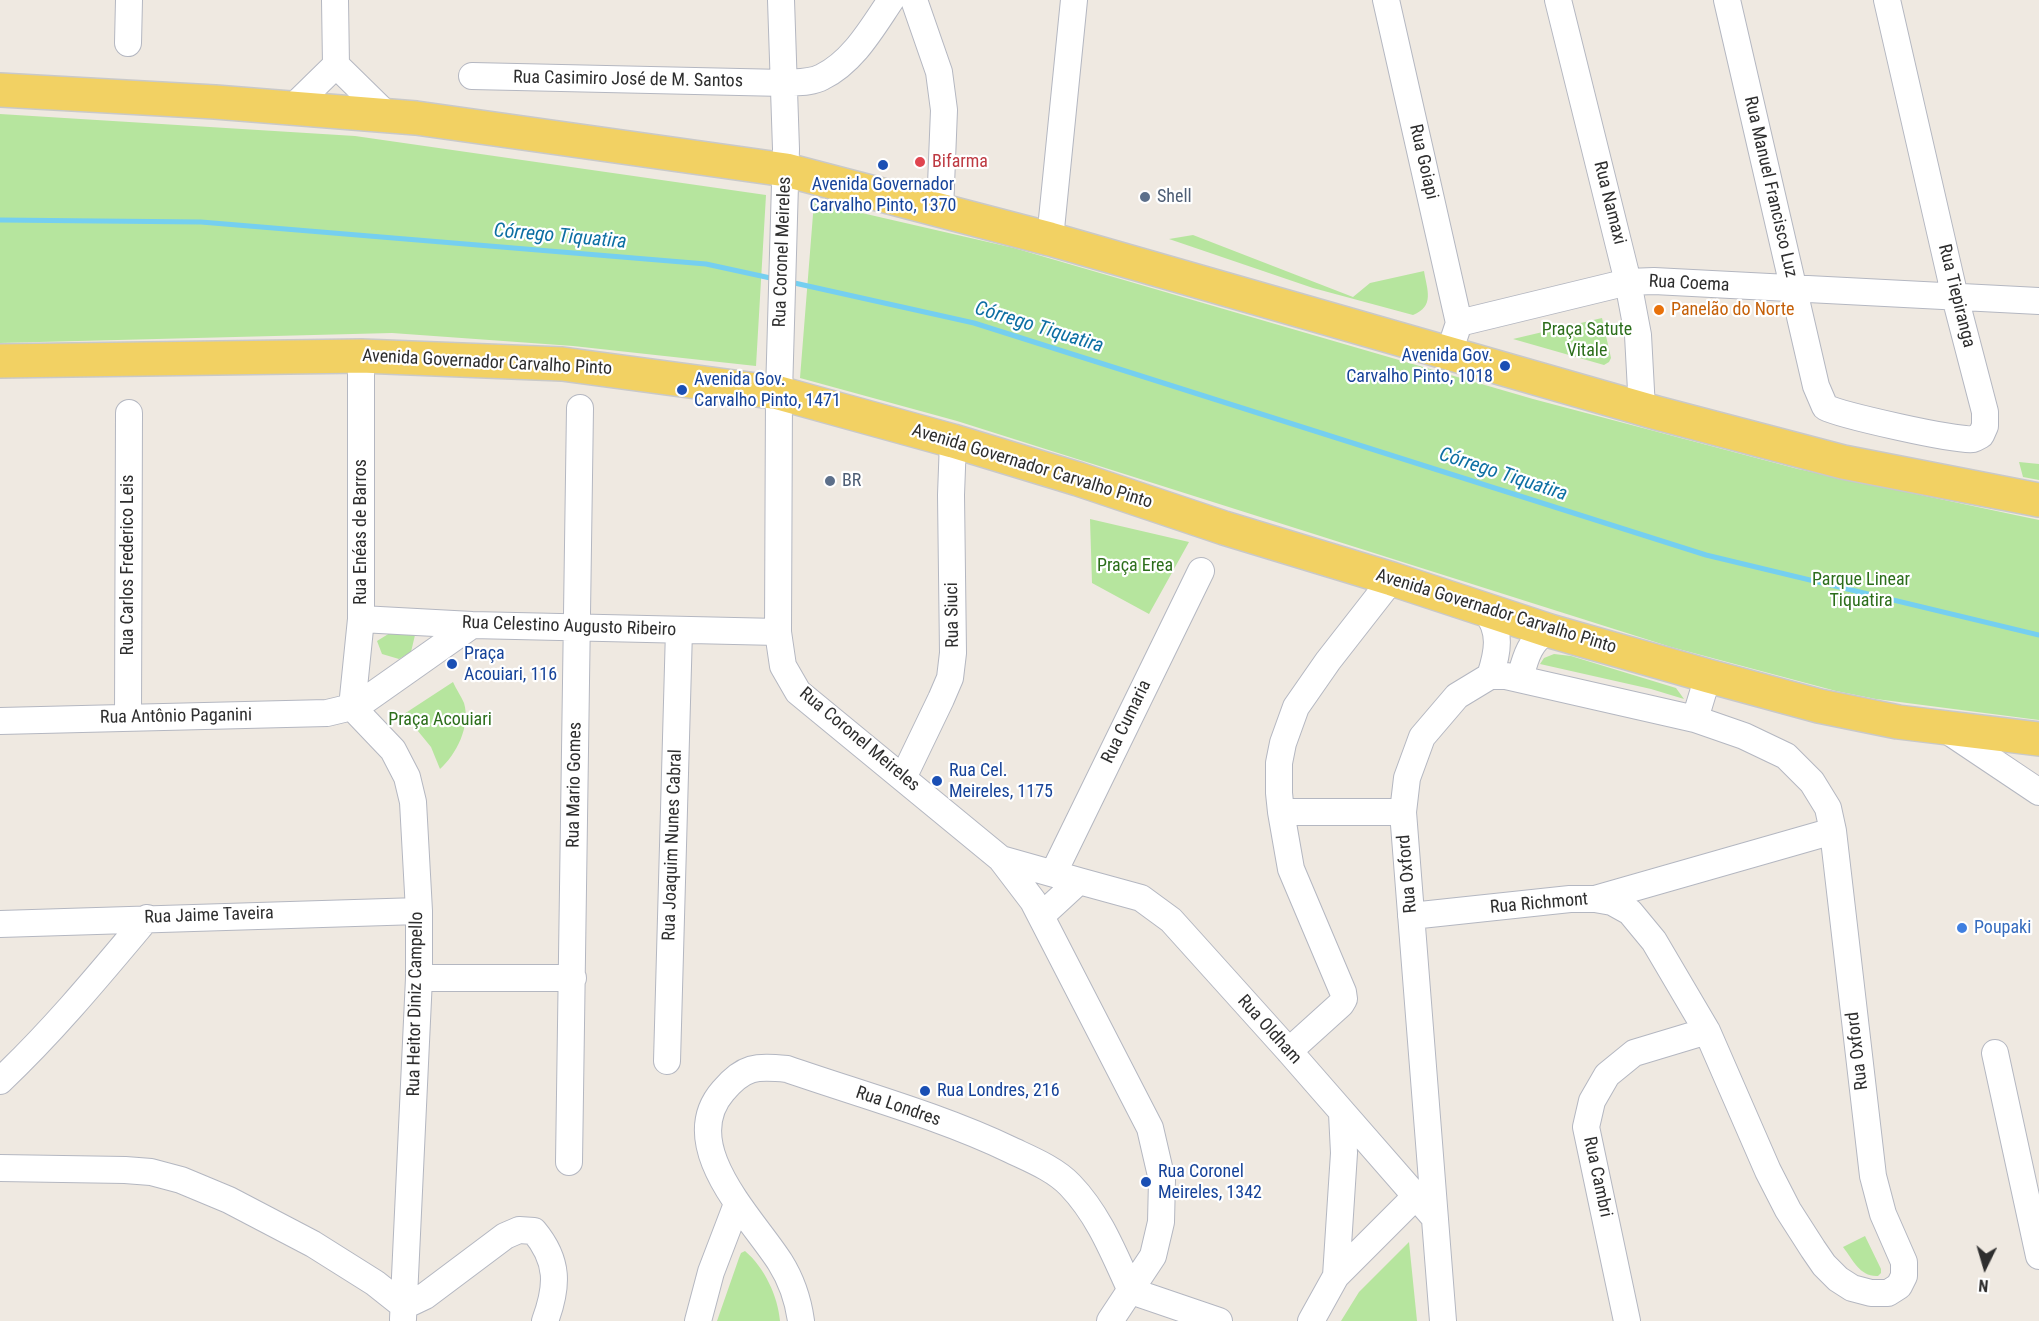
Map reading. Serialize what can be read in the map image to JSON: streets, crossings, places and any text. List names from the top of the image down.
{
  "streets": {
    "main road": ["Avenida Governador Carvalho Pinto"],
    "street": [
      "Rua Casimiro José de M. Santos",
      "Rua Goiapi",
      "Rua Manuel Francisco Luz",
      "Rua Namaxi",
      "Rua Coronel Meireles",
      "Rua Coema",
      "Rua Tiepiranga",
      "Rua Enéas de Barros",
      "Rua Carlos Frederico Leis",
      "Rua Siuci",
      "Rua Celestino Augusto Ribeiro",
      "Rua Antônio Paganini",
      "Rua Cumaria",
      "Rua Mario Gomes",
      "Rua Joaquim Nunes Cabral",
      "Rua Oxford",
      "Rua Richmont",
      "Rua Jaime Taveira",
      "Rua Heitor Diniz Campello",
      "Rua Oldham",
      "Rua Londres",
      "Rua Cambri"
    ]
  },
  "crossings": [
    ["Rua Casimiro José de M. Santos", "Rua Coronel Meireles"],
    ["Rua Goiapi", "Rua Coema"],
    ["Rua Manuel Francisco Luz", "Rua Coema"],
    ["Rua Manuel Francisco Luz", "Rua Tiepiranga"],
    ["Rua Namaxi", "Rua Coema"],
    ["Rua Coronel Meireles", "Avenida Governador Carvalho Pinto"],
    ["Rua Coronel Meireles", "Rua Siuci"],
    ["Rua Coronel Meireles", "Rua Celestino Augusto Ribeiro"],
    ["Rua Coronel Meireles", "Rua Oldham"],
    ["Rua Coronel Meireles", "Rua Londres"],
    ["Rua Coema", "Rua Tiepiranga"],
    ["Avenida Governador Carvalho Pinto", "Rua Enéas de Barros"],
    ["Avenida Governador Carvalho Pinto", "Rua Siuci"],
    ["Rua Enéas de Barros", "Rua Celestino Augusto Ribeiro"],
    ["Rua Enéas de Barros", "Rua Antônio Paganini"],
    ["Rua Enéas de Barros", "Rua Heitor Diniz Campello"],
    ["Rua Carlos Frederico Leis", "Rua Antônio Paganini"],
    ["Rua Celestino Augusto Ribeiro", "Rua Mario Gomes"],
    ["Rua Celestino Augusto Ribeiro", "Rua Joaquim Nunes Cabral"],
    ["Rua Antônio Paganini", "Rua Heitor Diniz Campello"],
    ["Rua Cumaria", "Rua Oldham"],
    ["Rua Oxford", "Rua Richmont"],
    ["Rua Oxford", "Rua Oldham"],
    ["Rua Oxford", "Rua Cambri"],
    ["Rua Richmont", "Rua Cambri"],
    ["Rua Jaime Taveira", "Rua Heitor Diniz Campello"]
  ],
  "water": ["Córrego Tiquatira"],
  "parks": [
    "Praça Satute Vitale",
    "Praça Erea",
    "Parque Linear Tiquatira",
    "Praça Acouiari"
  ],
  "places": [
    "Bifarma",
    "Avenida Governador Carvalho Pinto, 1370",
    "Shell",
    "Panelão do Norte",
    "Avenida Gov. Carvalho Pinto, 1018",
    "Avenida Gov. Carvalho Pinto, 1471",
    "BR",
    "Praça Acouiari, 116",
    "Rua Cel. Meireles, 1175",
    "Poupaki",
    "Rua Londres, 216",
    "Rua Coronel Meireles, 1342"
  ],
  "north": "bottom"
}
